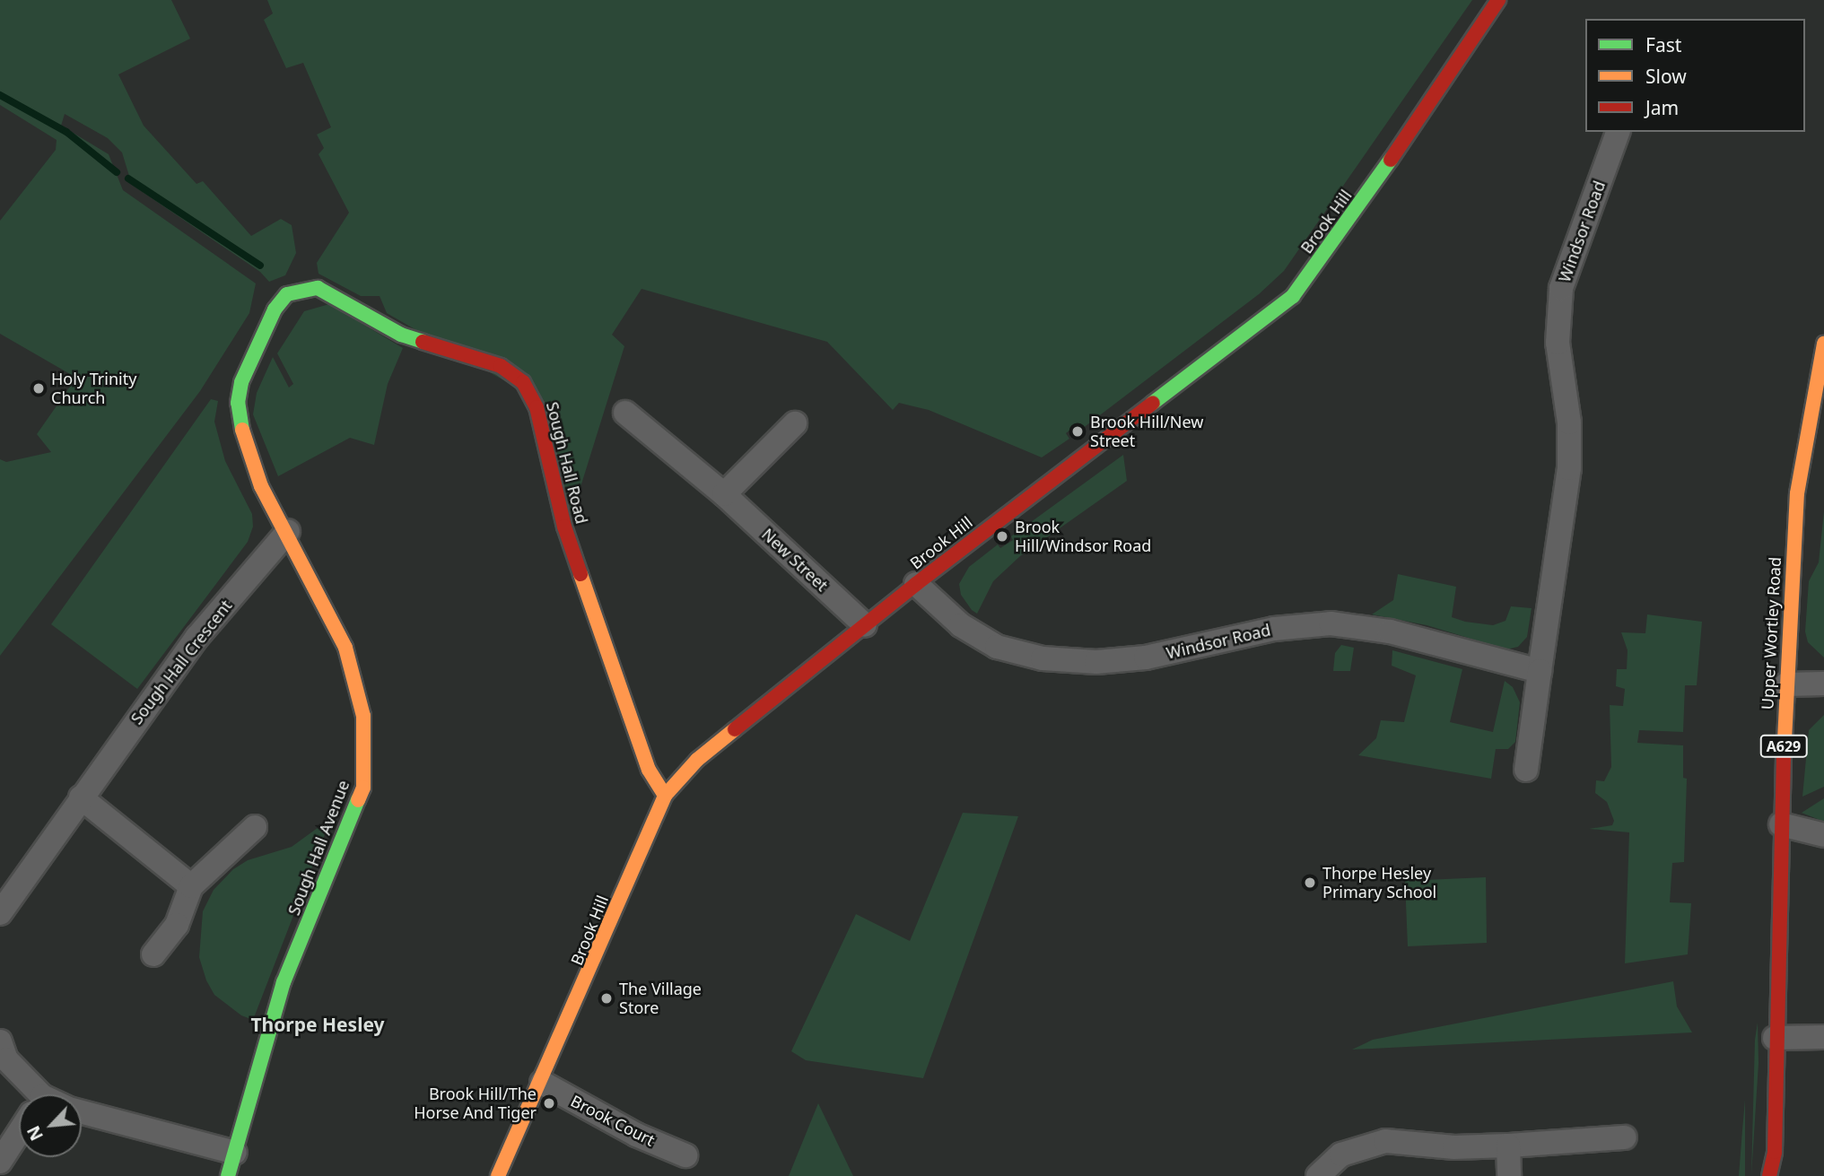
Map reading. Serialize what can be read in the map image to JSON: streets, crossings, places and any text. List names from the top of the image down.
{
  "streets": {
    "main road": [
      "Brook Hill",
      "Sough Hall Road",
      "Upper Wortley Road",
      "A629",
      "Sough Hall Avenue"
    ],
    "street": [
      "Windsor Road",
      "New Street",
      "Sough Hall Crescent",
      "Brook Court"
    ]
  },
  "crossings": [
    ["Brook Hill", "Windsor Road"],
    ["Brook Hill", "Sough Hall Road"],
    ["Brook Hill", "New Street"],
    ["Brook Hill", "Brook Court"],
    ["Sough Hall Road", "Sough Hall Avenue"],
    ["Sough Hall Crescent", "Sough Hall Avenue"]
  ],
  "districts": ["Thorpe Hesley"],
  "places": [
    "Holy Trinity Church",
    "Brook Hill/New Street",
    "Brook Hill/Windsor Road",
    "Thorpe Hesley Primary School",
    "The Village Store",
    "Brook Hill/The Horse And Tiger"
  ],
  "legend": ["Fast", "Slow", "Jam"],
  "north": "bottom left"
}
